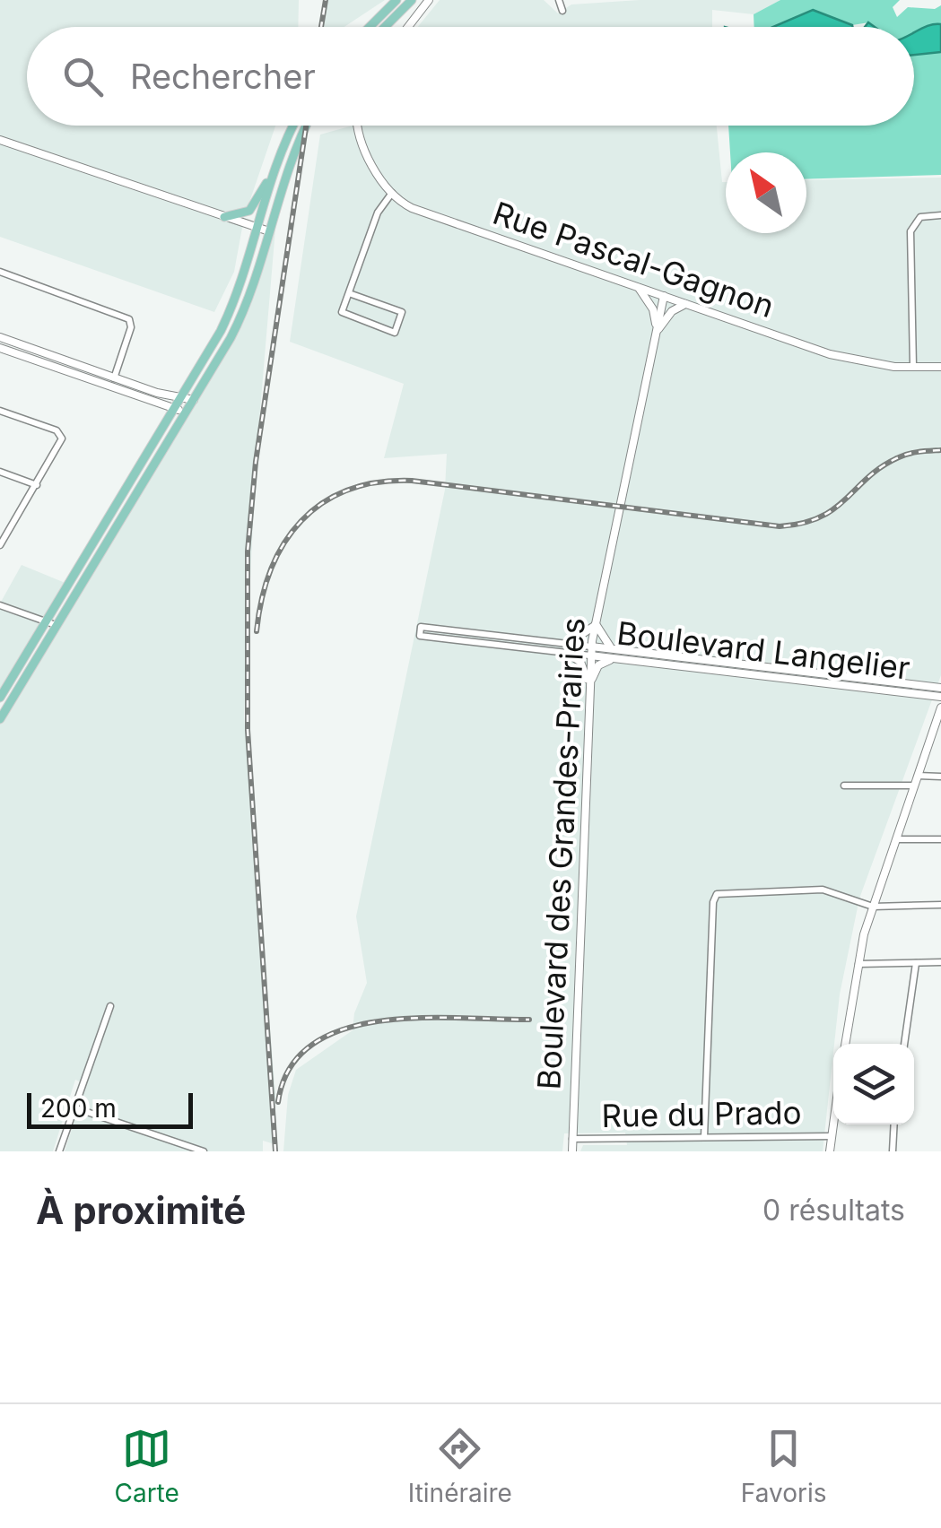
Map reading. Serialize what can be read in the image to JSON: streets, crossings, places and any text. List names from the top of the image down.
{
  "streets": {
    "main road": ["Rue Pascal-Gagnon", "Boulevard Langelier", "Boulevard des Grandes-Prairies"],
    "street": ["Rue du Prado"]
  },
  "crossings": [
    ["Rue Pascal-Gagnon", "Boulevard des Grandes-Prairies"],
    ["Boulevard Langelier", "Boulevard des Grandes-Prairies"],
    ["Boulevard des Grandes-Prairies", "Rue du Prado"]
  ],
  "scale_bar": "200 m",
  "north": "top left",
  "page": {
    "search": "Rechercher",
    "scale": "200 m",
    "heading": ["À proximité", "0 résultats"],
    "nav": ["Carte", "Itinéraire", "Favoris"]
  }
}
